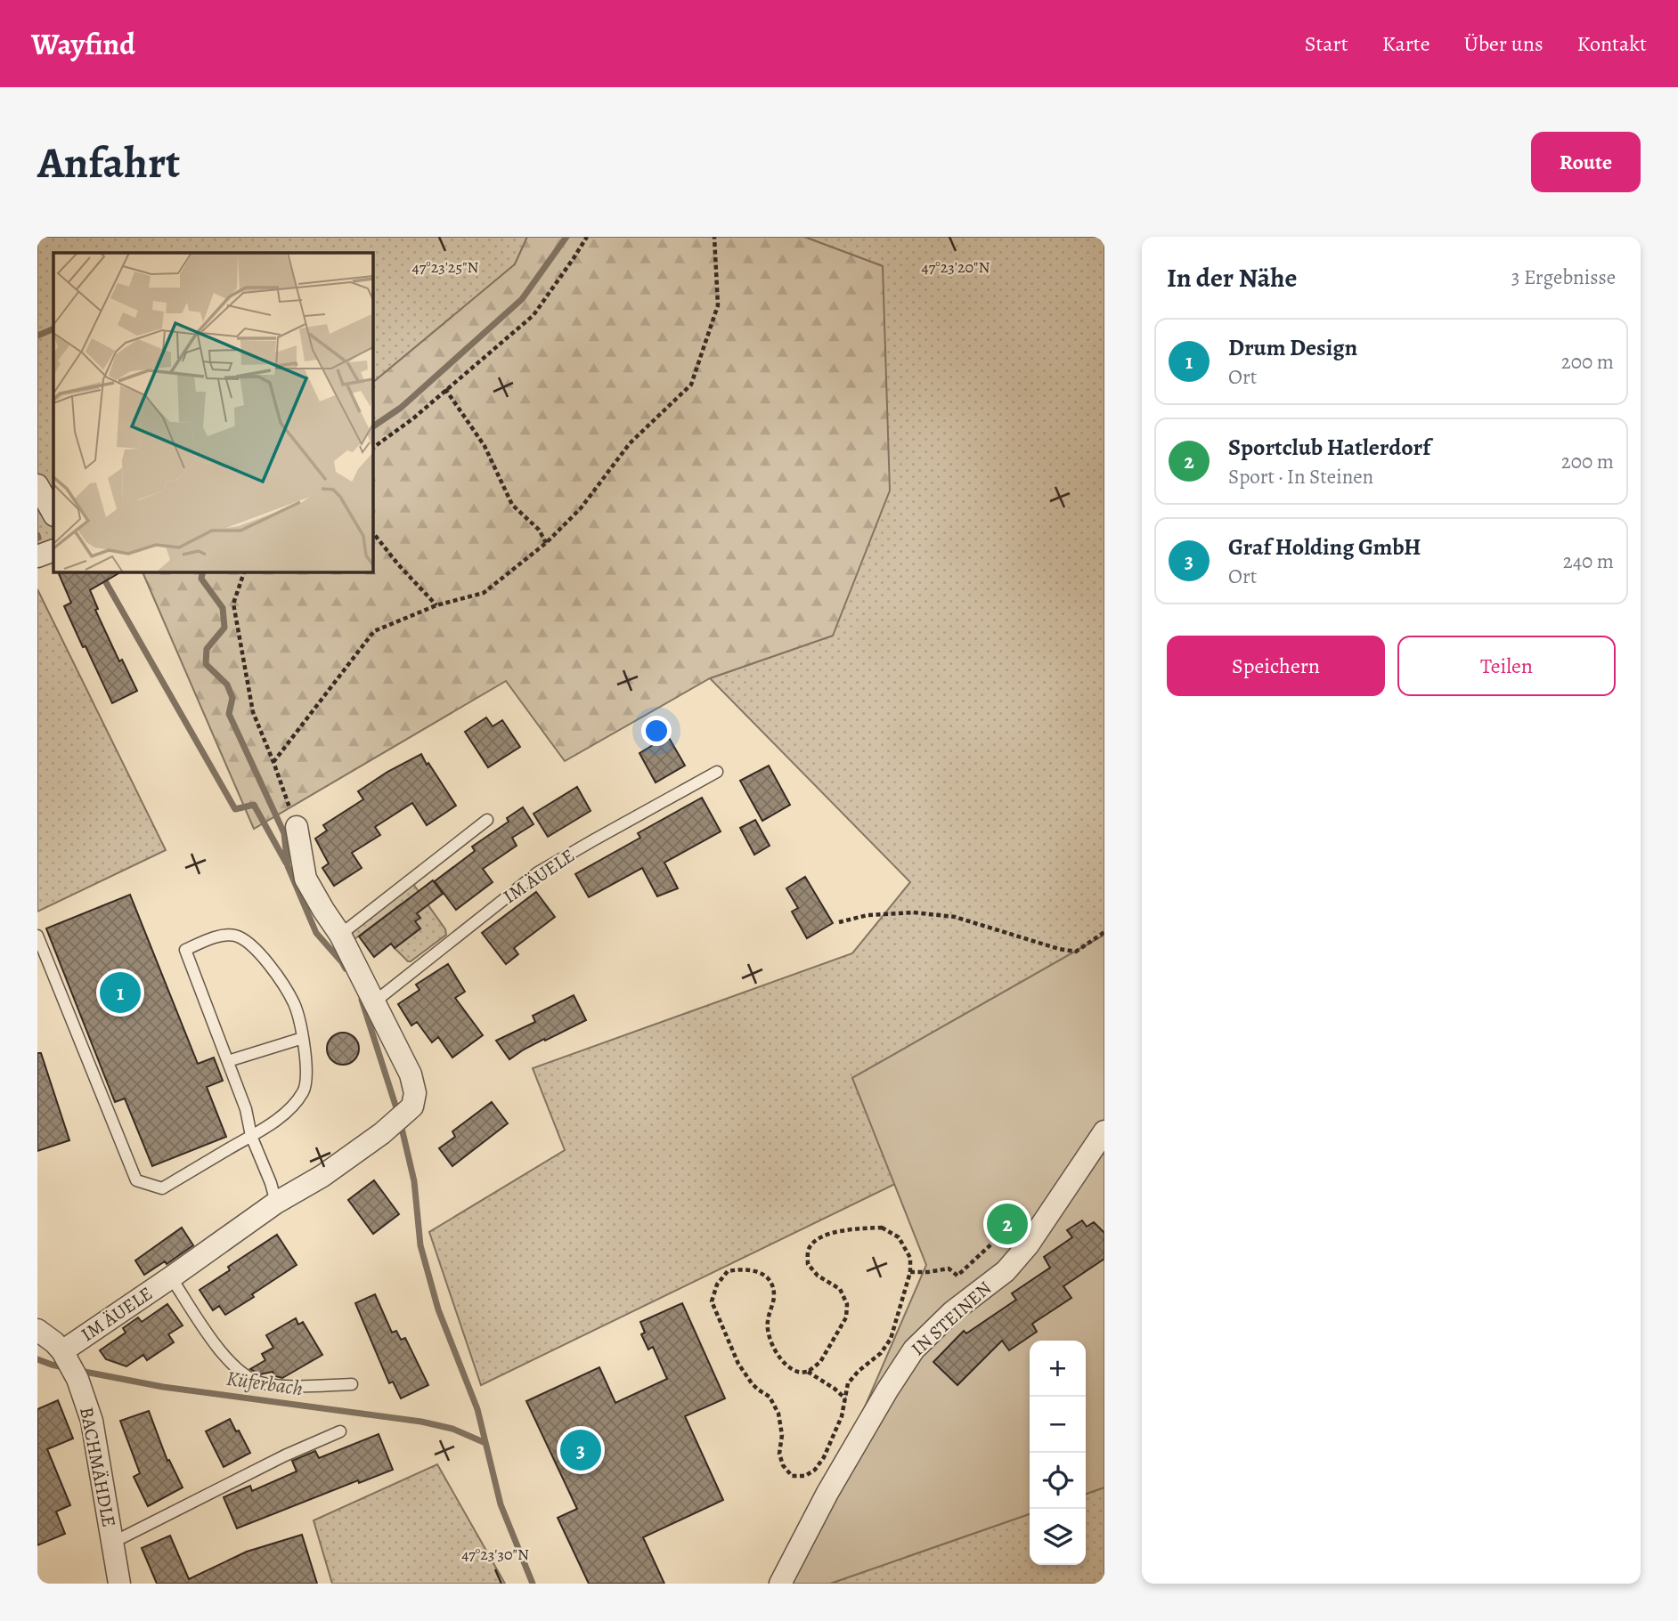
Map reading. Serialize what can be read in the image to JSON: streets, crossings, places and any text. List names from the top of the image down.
{
  "streets": {
    "street": ["IM ÄUELE", "IN STEINEN", "BACHMÄHDLE"]
  },
  "crossings": [
    ["IM ÄUELE", "BACHMÄHDLE"]
  ],
  "water": ["Küferbach"],
  "page": {
    "header": "Wayfind",
    "nav": [
      "Start",
      "Karte",
      "Über uns",
      "Kontakt"
    ],
    "buttons": [
      "Route",
      ["Speichern", "Teilen"]
    ],
    "title": "Anfahrt",
    "heading": ["In der Nähe", "3 Ergebnisse"],
    "list": [
      {
        "mark": "1",
        "name": "Drum Design",
        "note": "Ort",
        "value": "200 m"
      },
      {
        "mark": "2",
        "name": "Sportclub Hatlerdorf",
        "note": "Sport · In Steinen",
        "value": "200 m"
      },
      {
        "mark": "3",
        "name": "Graf Holding GmbH",
        "note": "Ort",
        "value": "240 m"
      }
    ],
    "pins": ["1", "2", "3"],
    "map_buttons": ["+", "−"]
  },
  "coordinates": ["47°23'25\"N", "47°23'20\"N", "47°23'30\"N"]
}
